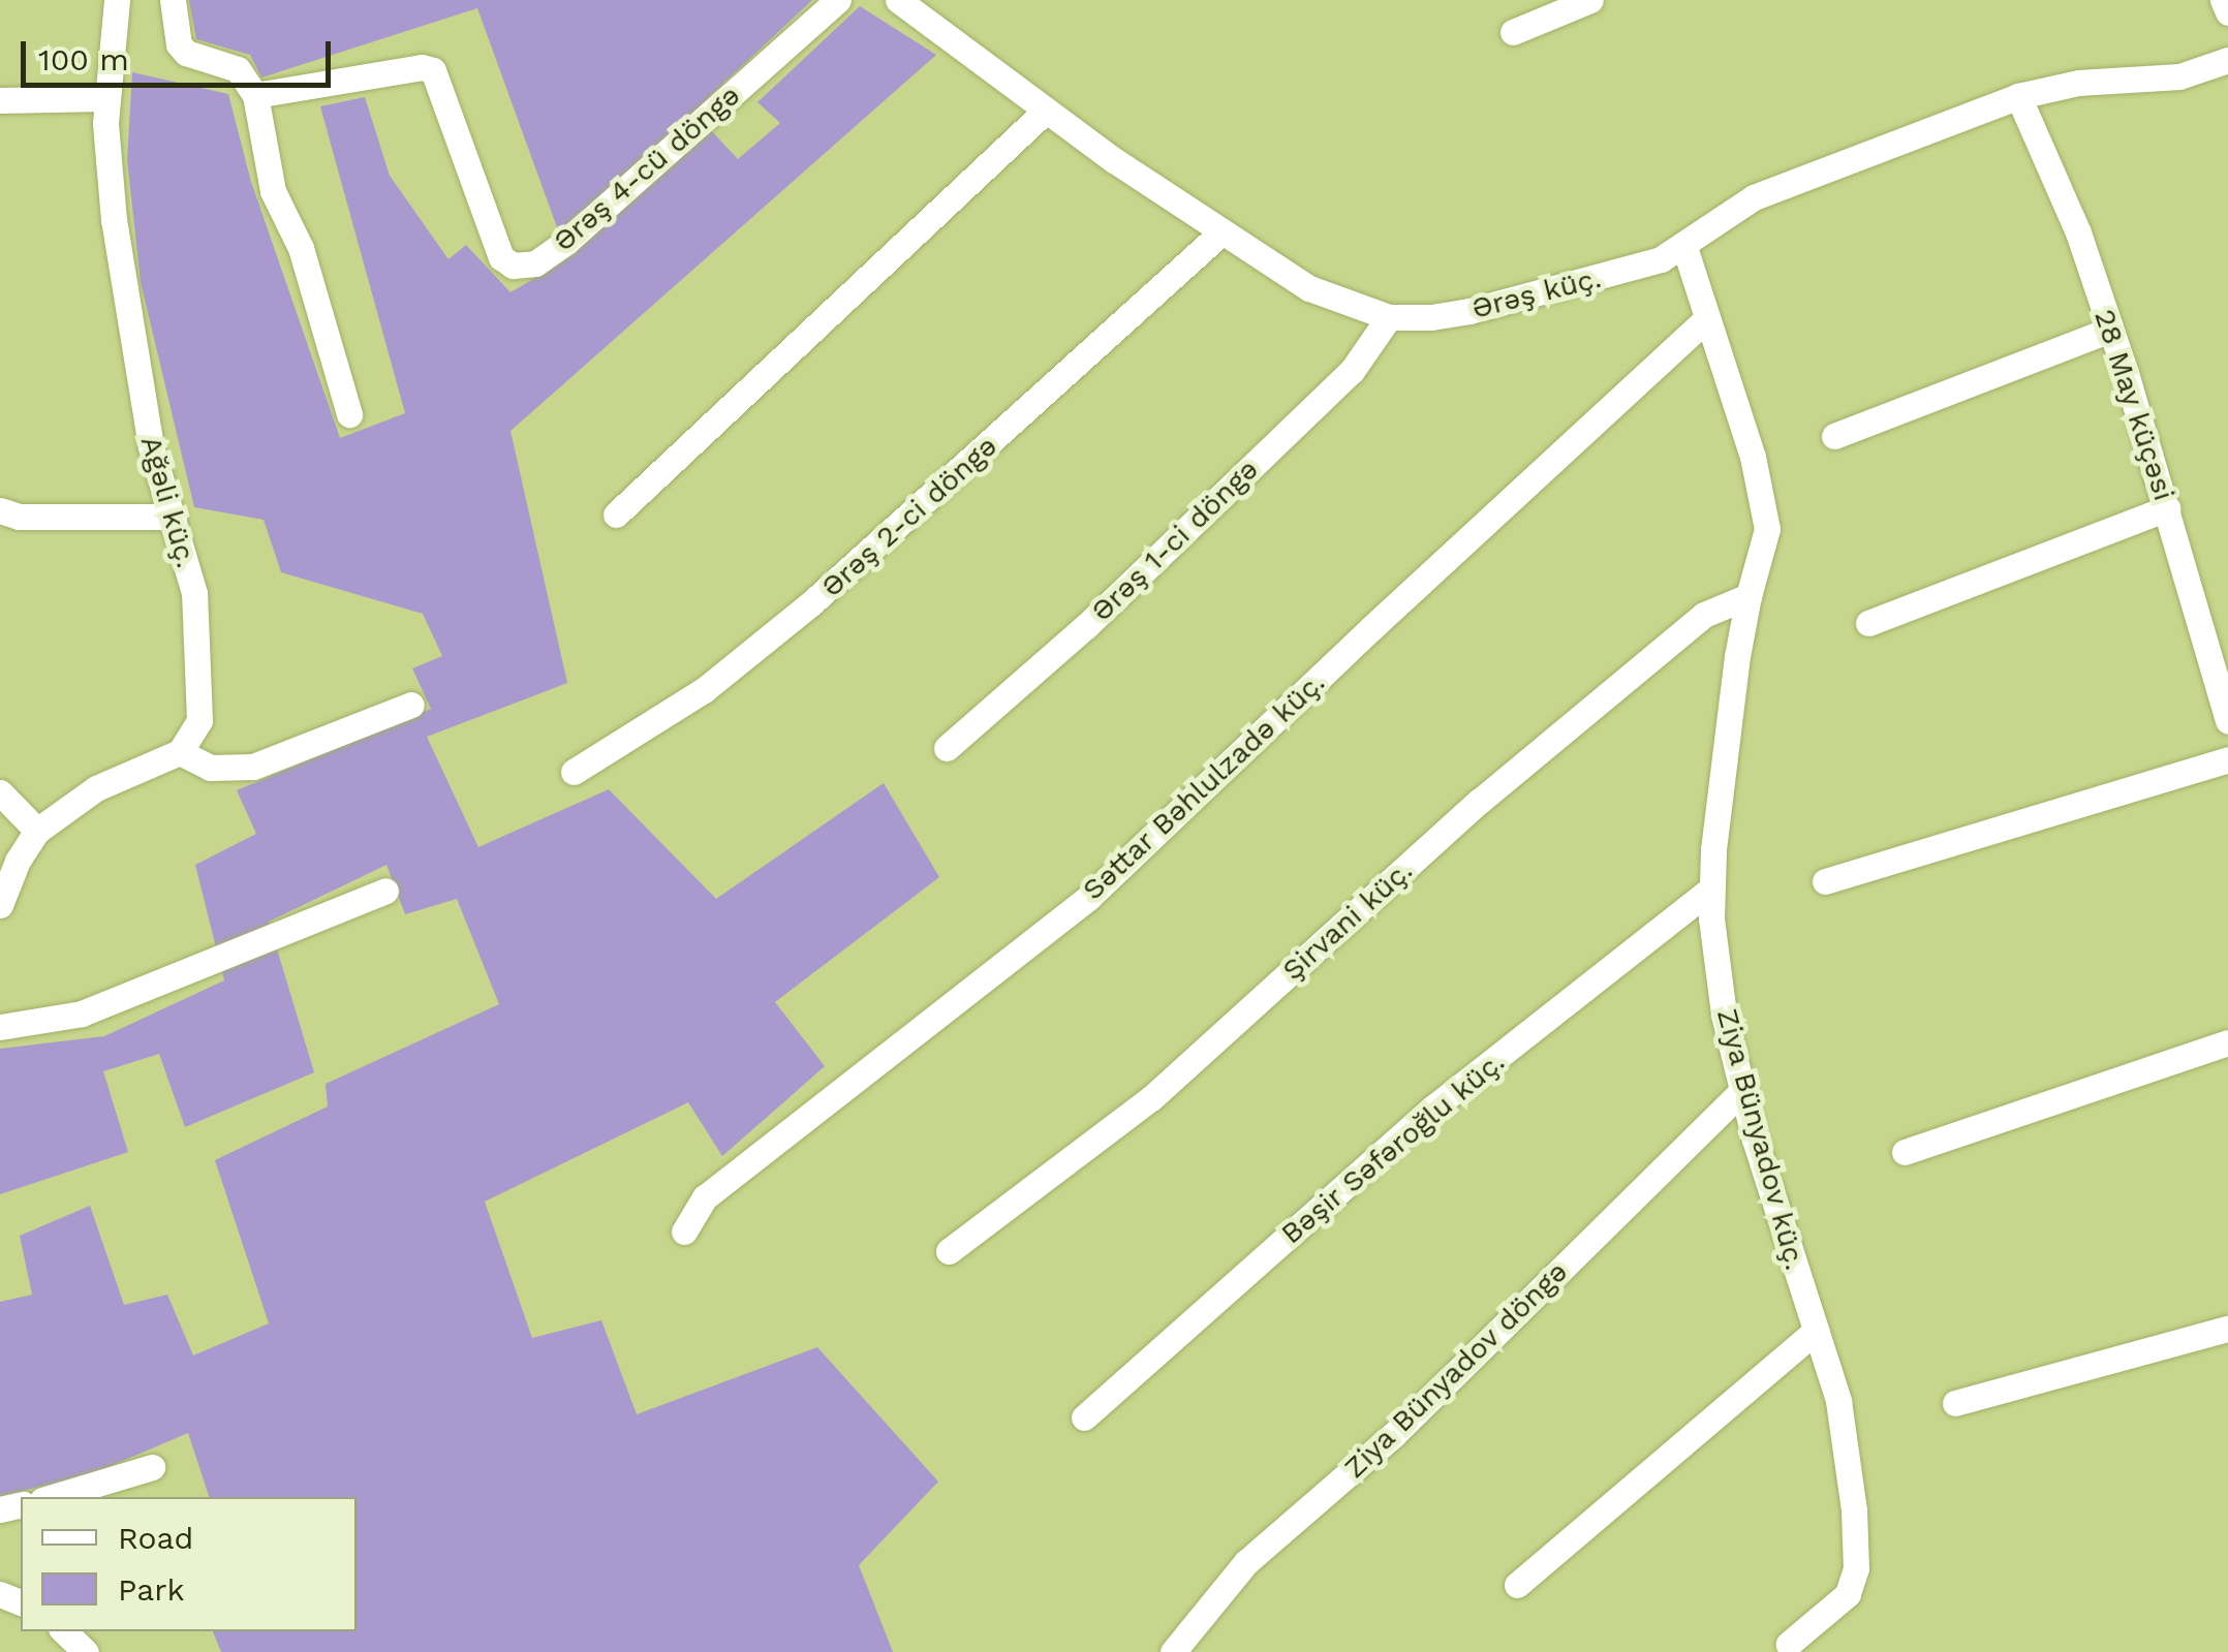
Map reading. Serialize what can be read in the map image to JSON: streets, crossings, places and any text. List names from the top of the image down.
{
  "streets": {
    "street": [
      "Ərəş 4-cü döngə",
      "Ərəş küç.",
      "28 May küçəsi",
      "Ağəli küç.",
      "Ərəş 2-ci döngə",
      "Ərəş 1-ci döngə",
      "Səttar Bəhlulzadə küç.",
      "Şirvani küç.",
      "Ziya Bünyadov küç.",
      "Bəşir Səfəroğlu küç.",
      "Ziya Bünyadov döngə"
    ]
  },
  "crossings": [
    ["Ərəş küç.", "28 May küçəsi"],
    ["Ərəş küç.", "Ərəş 2-ci döngə"],
    ["Ərəş küç.", "Ərəş 1-ci döngə"],
    ["Ərəş küç.", "Ziya Bünyadov küç."],
    ["Səttar Bəhlulzadə küç.", "Ziya Bünyadov küç."],
    ["Şirvani küç.", "Ziya Bünyadov küç."],
    ["Ziya Bünyadov küç.", "Bəşir Səfəroğlu küç."],
    ["Ziya Bünyadov küç.", "Ziya Bünyadov döngə"]
  ],
  "legend": ["Road", "Park"],
  "scale_bar": "100 m"
}
